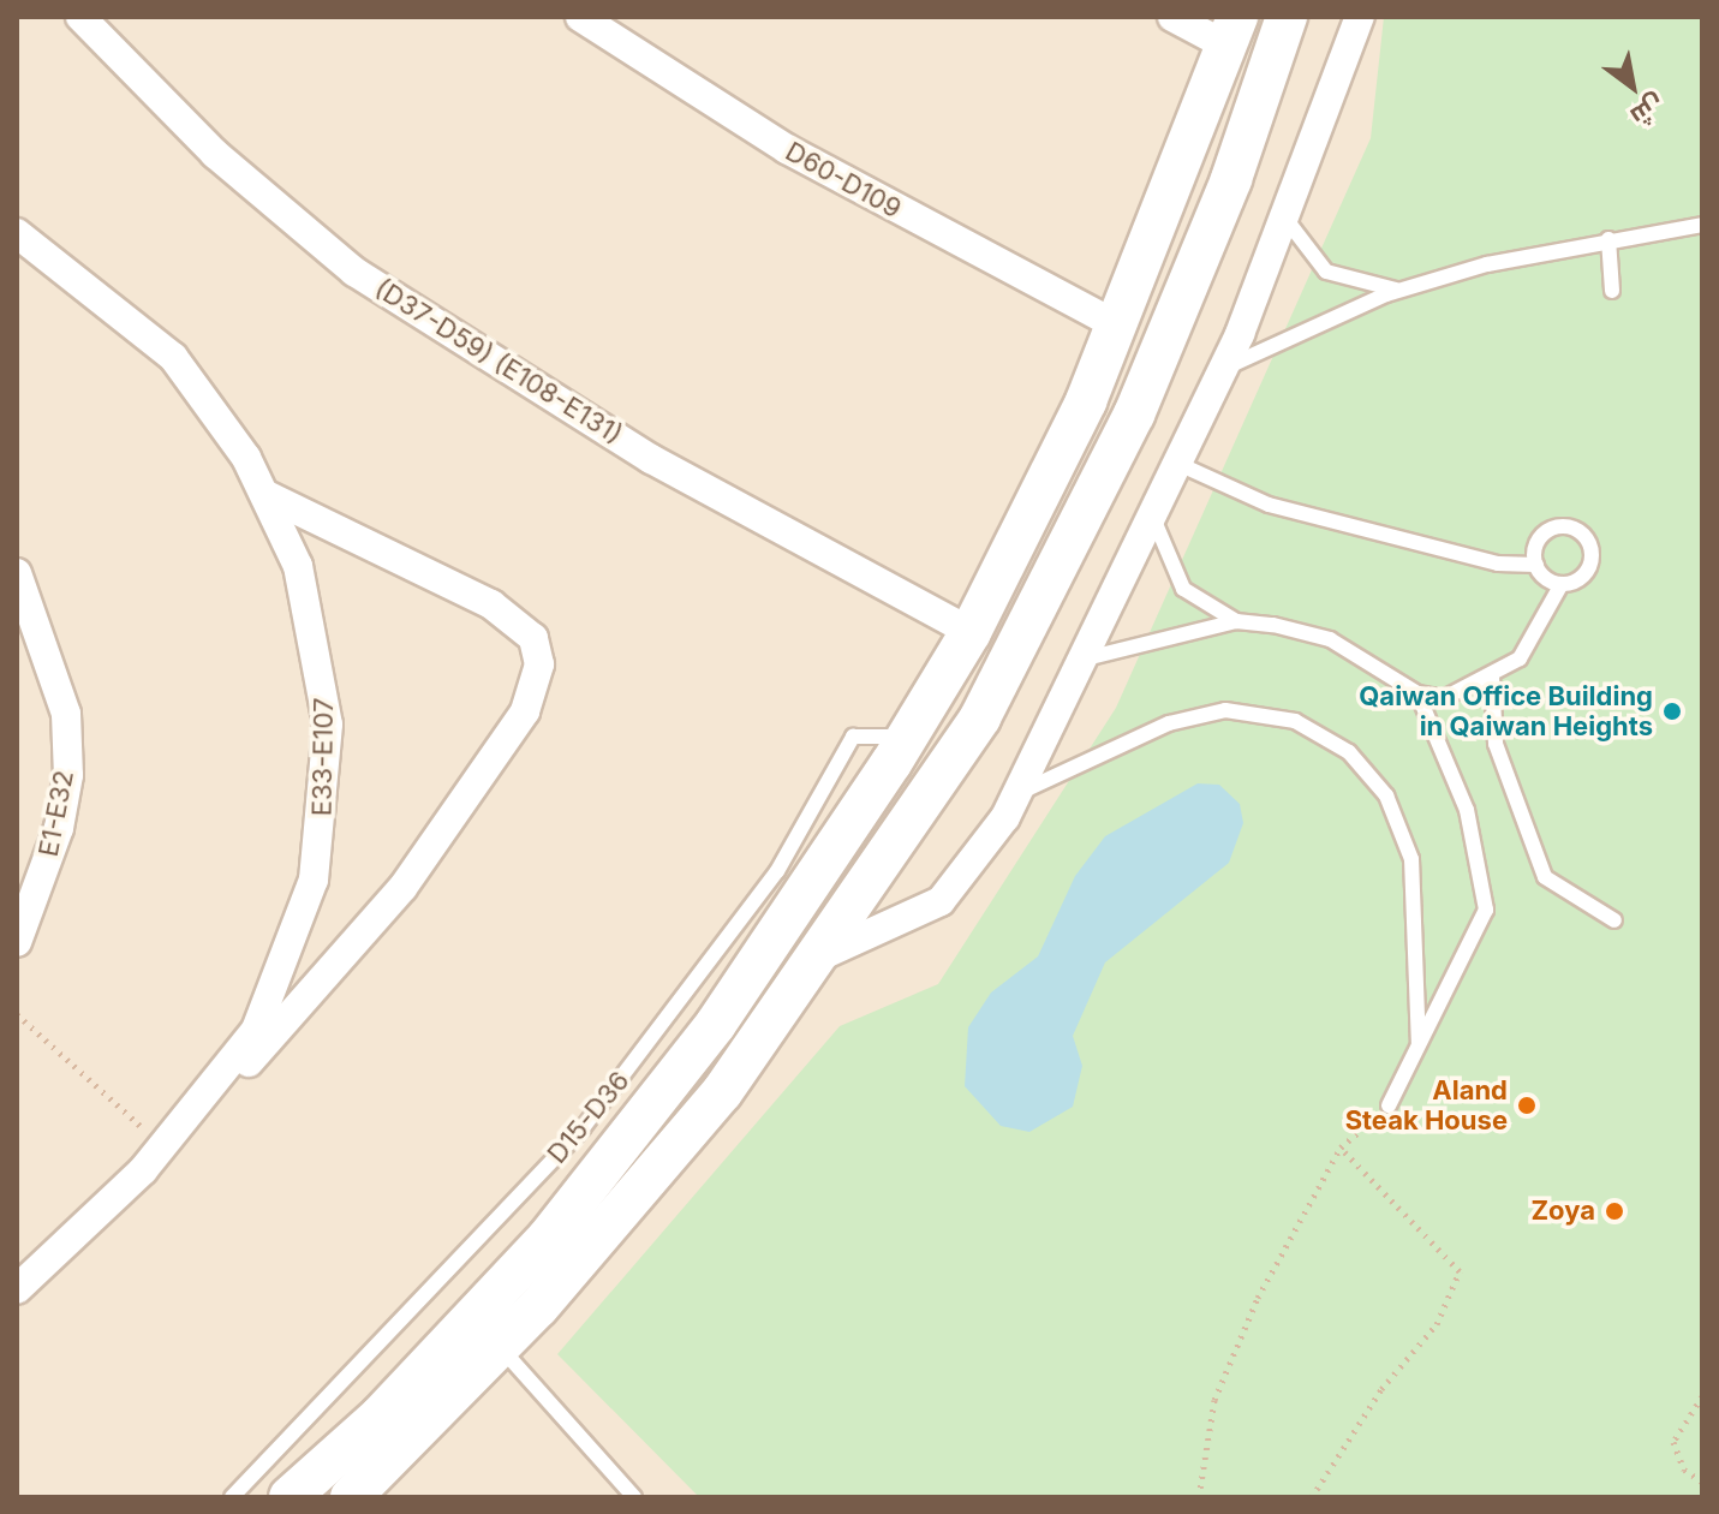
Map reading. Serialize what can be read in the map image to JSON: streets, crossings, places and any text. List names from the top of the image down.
{
  "streets": {
    "street": [
      "D60-D109",
      "(D37-D59) (E108-E131)",
      "E33-E107",
      "E1-E32"
    ],
    "lane": ["D15-D36"]
  },
  "places": ["Qaiwan Office Building in Qaiwan Heights", "Aland Steak House", "Zoya"],
  "north": "bottom right"
}
